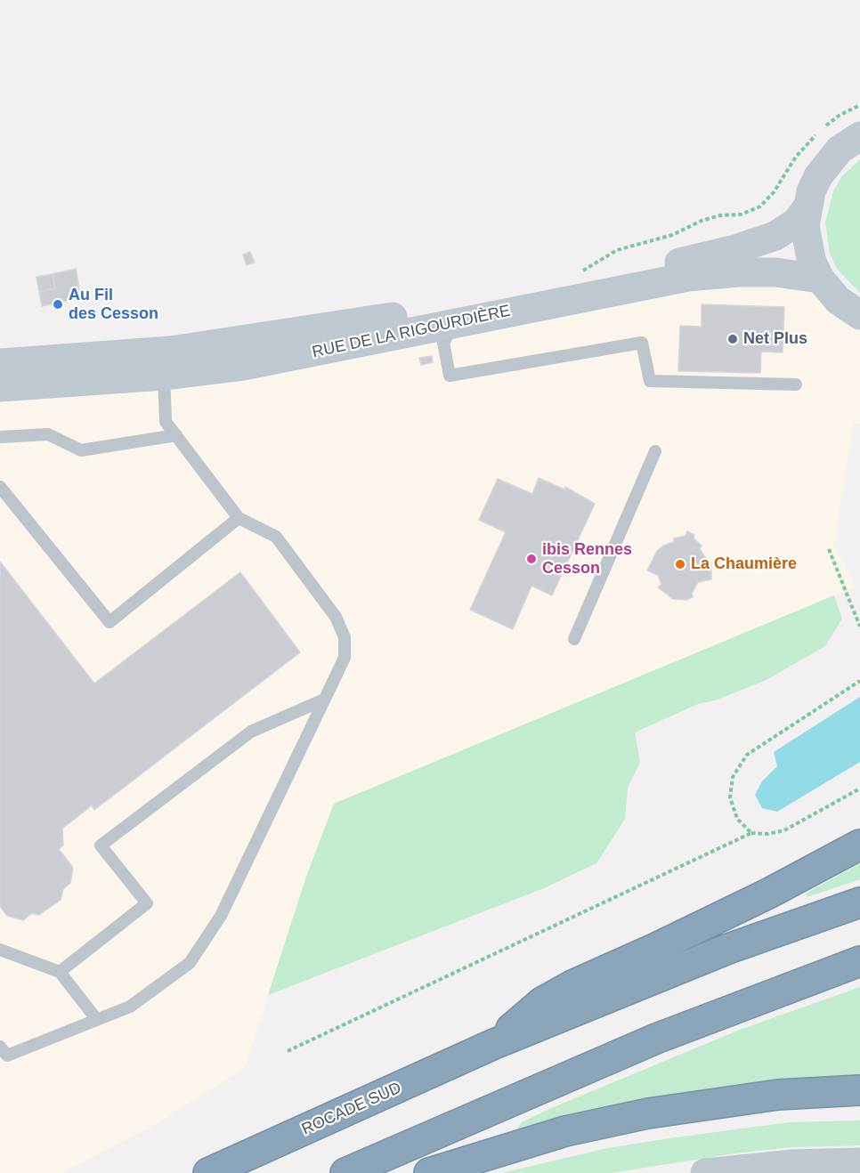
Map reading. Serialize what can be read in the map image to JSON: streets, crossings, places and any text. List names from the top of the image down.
{
  "streets": {
    "highway": ["ROCADE SUD"],
    "street": ["RUE DE LA RIGOURDIÈRE"]
  },
  "places": [
    "Au Fil des Cesson",
    "Net Plus",
    "ibis Rennes Cesson",
    "La Chaumière"
  ]
}
